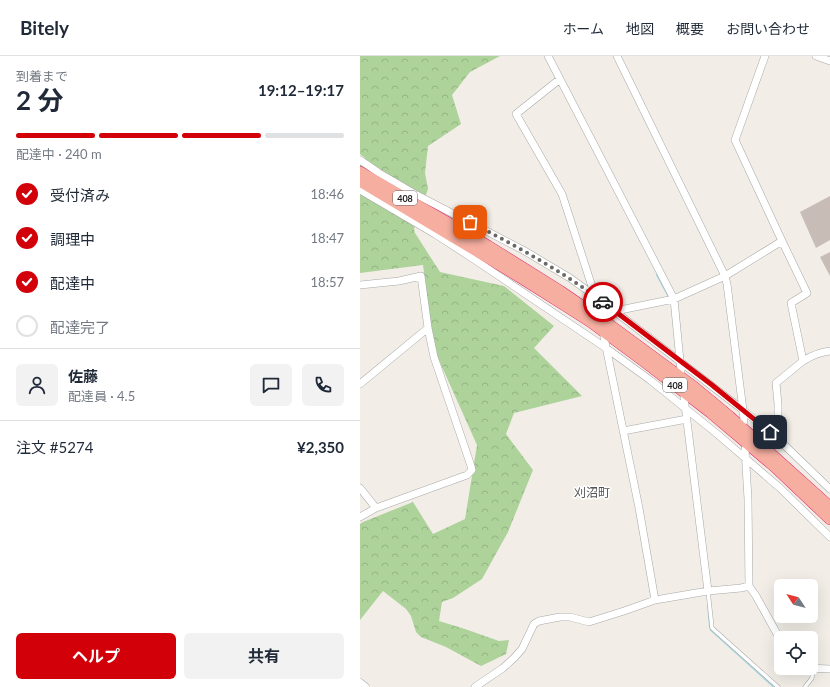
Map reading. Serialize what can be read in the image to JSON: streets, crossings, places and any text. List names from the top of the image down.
{
  "streets": {
    "highway": ["408"]
  },
  "districts": ["刈沼町"],
  "north": "top left",
  "page": {
    "header": "Bitely",
    "nav": [
      "ホーム",
      "地図",
      "概要",
      "お問い合わせ"
    ],
    "heading": ["2 分", "到着まで", "19:12–19:17"],
    "panel": [
      "佐藤",
      "配達員 · 4.5",
      "注文 #5274",
      "¥2,350"
    ],
    "bar": "配達中 · 240 m",
    "list": [
      ["受付済み", "18:46"],
      ["調理中", "18:47"],
      ["配達中", "18:57"],
      "配達完了"
    ],
    "buttons": ["ヘルプ", "共有"]
  }
}
